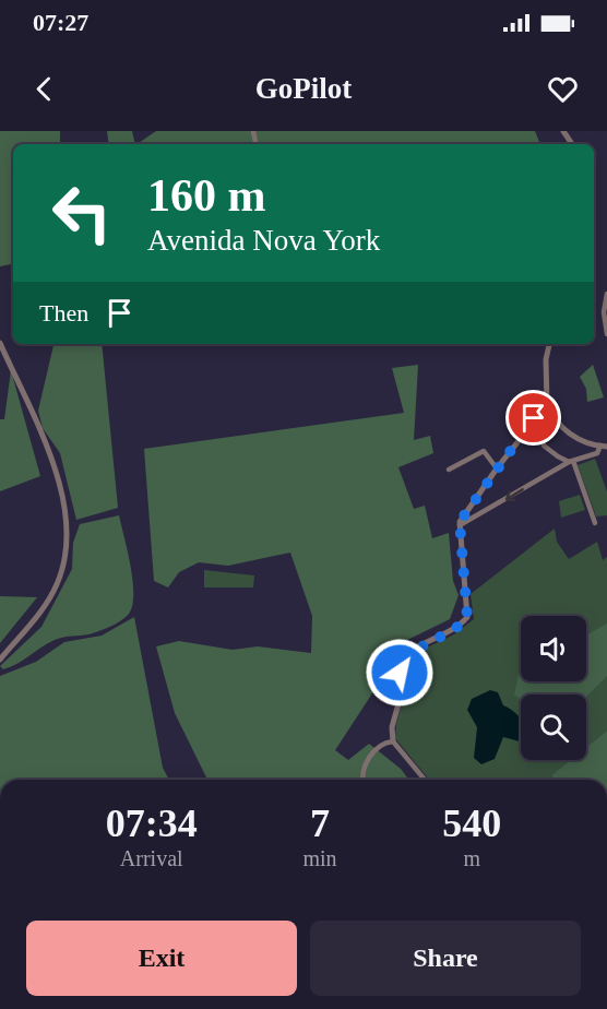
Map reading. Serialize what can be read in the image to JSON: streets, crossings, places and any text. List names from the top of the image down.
{
  "page": {
    "status": "07:27",
    "header": "GoPilot",
    "turn": ["160 m", "Avenida Nova York"],
    "then": "Then",
    "eta": [
      "07:34",
      "Arrival",
      "7",
      "min",
      "540",
      "m"
    ],
    "buttons": ["Exit", "Share"]
  }
}
